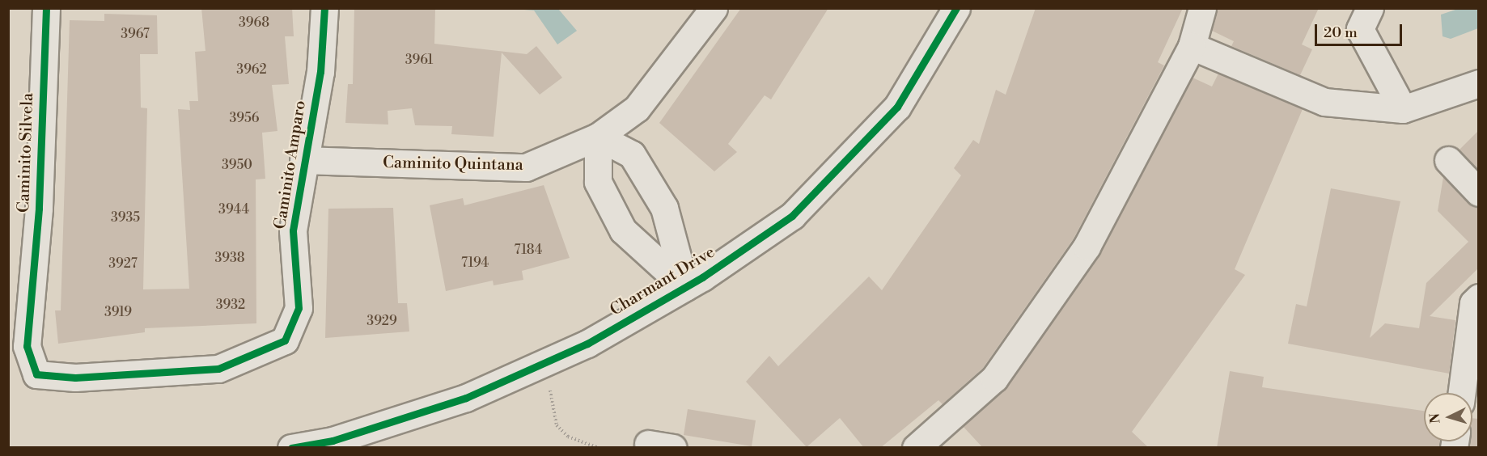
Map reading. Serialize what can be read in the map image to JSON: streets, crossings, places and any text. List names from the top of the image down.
{
  "streets": {
    "street": [
      "Caminito Silvela",
      "Caminito Quintana",
      "Caminito Amparo",
      "Charmant Drive"
    ]
  },
  "crossings": [
    ["Caminito Silvela", "Caminito Amparo"],
    ["Caminito Quintana", "Caminito Amparo"]
  ],
  "house_numbers": [
    "3968",
    "3967",
    "3961",
    "3962",
    "3956",
    "3950",
    "3944",
    "3935",
    "7184",
    "3938",
    "7194",
    "3927",
    "3932",
    "3919",
    "3929"
  ],
  "scale_bar": "20 m",
  "north": "left"
}
